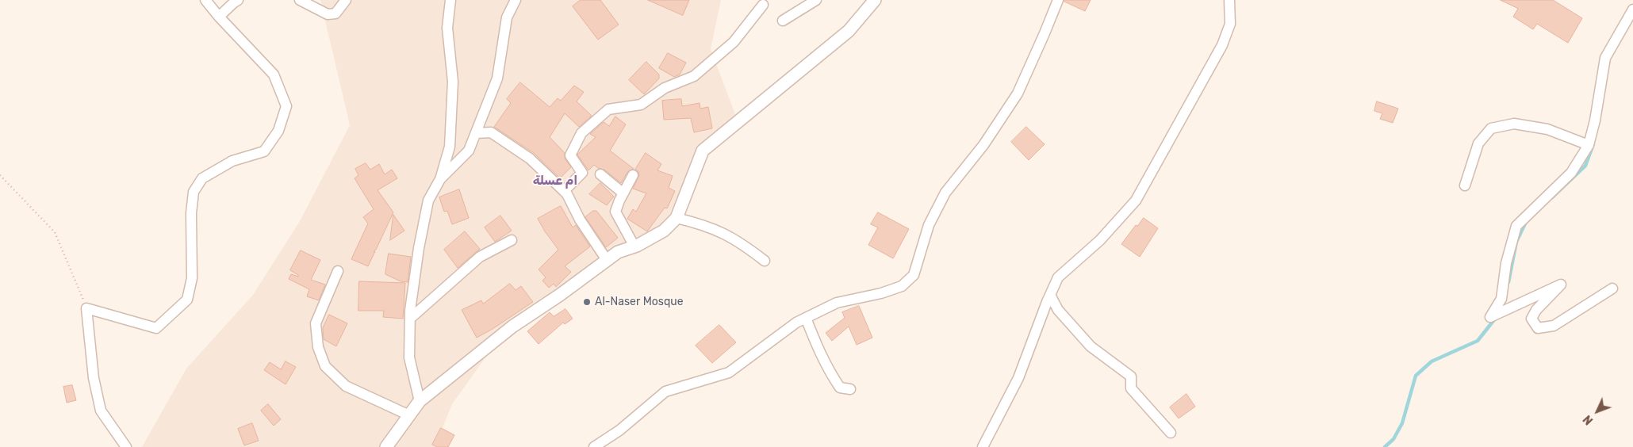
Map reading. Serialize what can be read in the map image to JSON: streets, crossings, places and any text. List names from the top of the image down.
{
  "districts": ["ام عسلة"],
  "places": ["Al-Naser Mosque"],
  "north": "bottom left"
}
